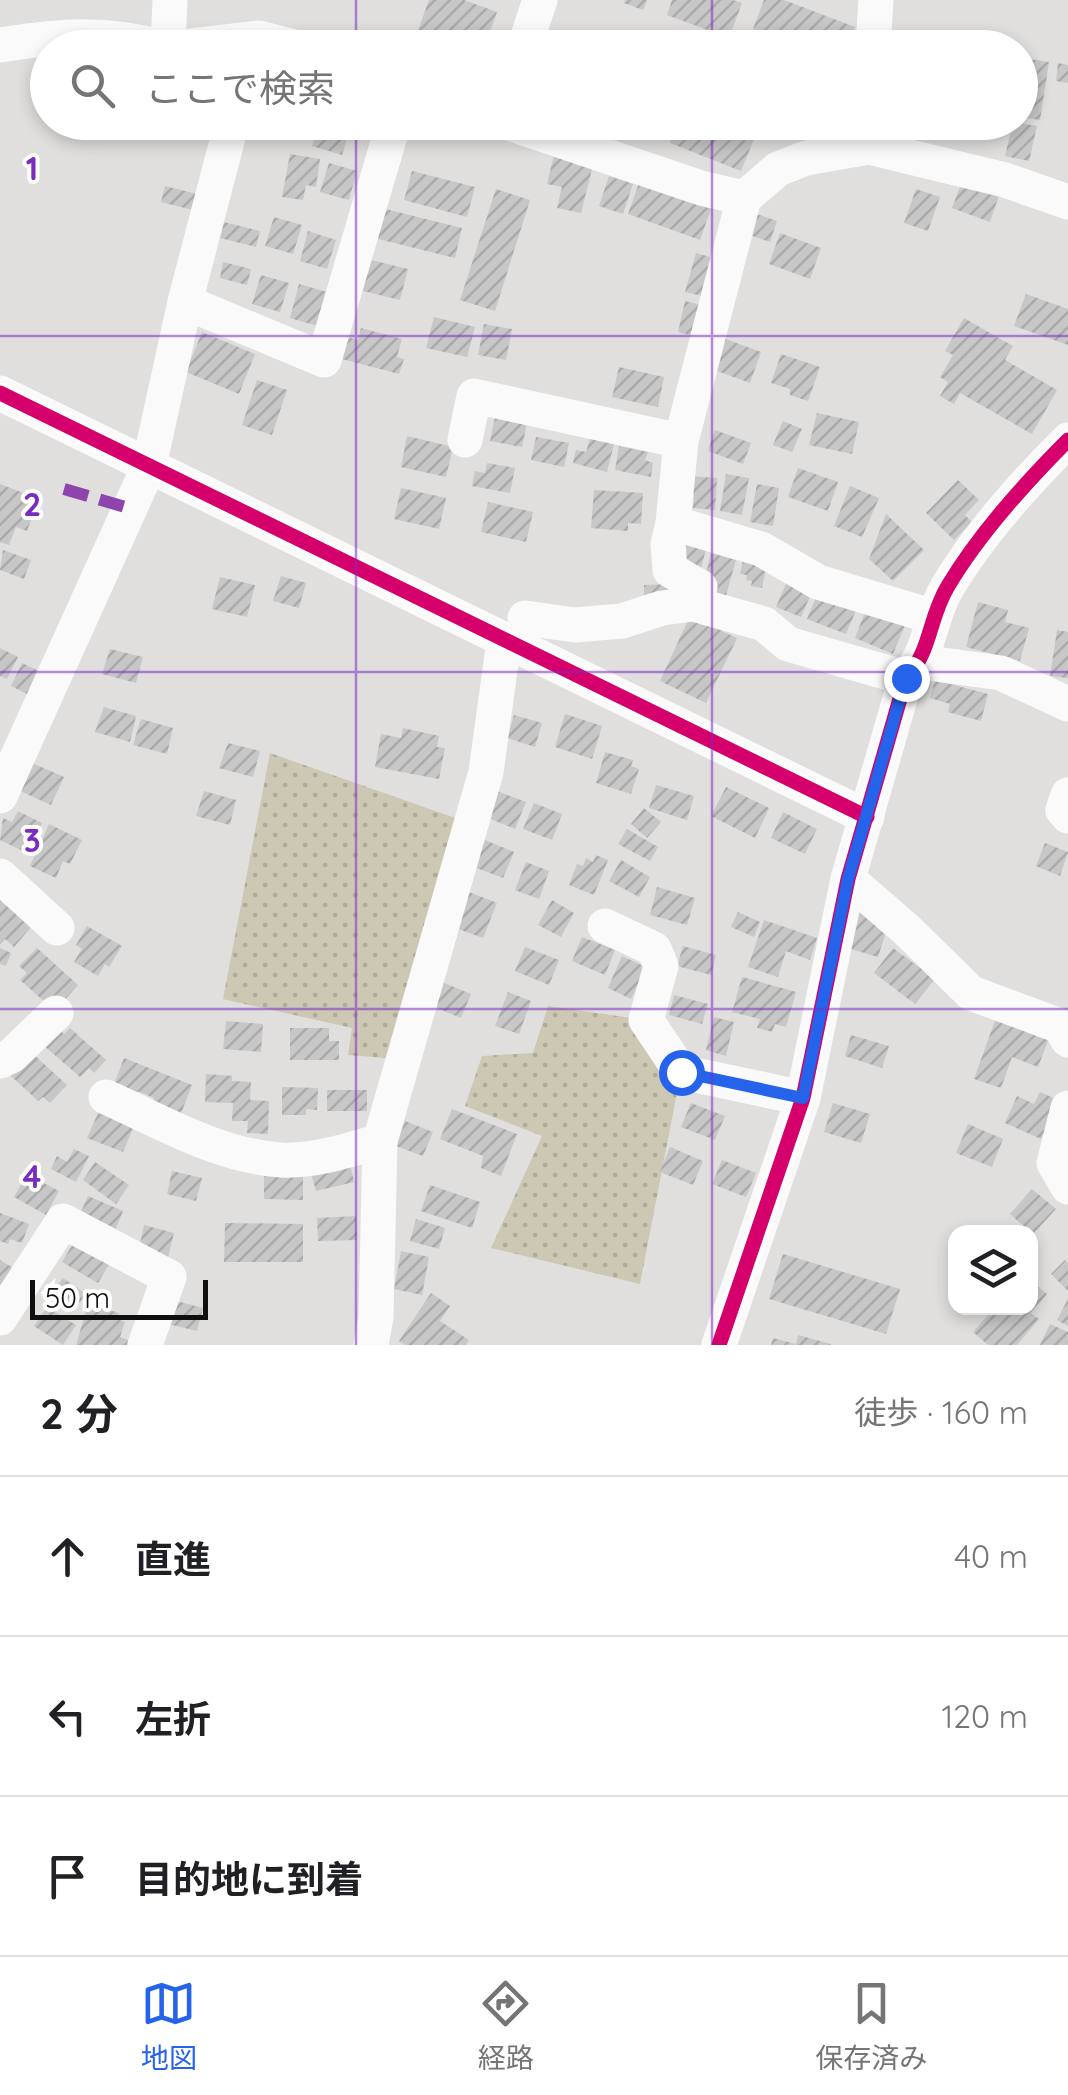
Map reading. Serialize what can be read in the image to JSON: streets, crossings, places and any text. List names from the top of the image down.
{
  "scale_bar": "50 m",
  "page": {
    "search": "ここで検索",
    "scale": "50 m",
    "heading": ["2 分", "徒歩 · 160 m"],
    "list": [
      ["直進", "40 m"],
      ["左折", "120 m"],
      "目的地に到着"
    ],
    "nav": ["地図", "経路", "保存済み"]
  },
  "grid": {
    "rows": [
      "1",
      "2",
      "3",
      "4"
    ]
  }
}
